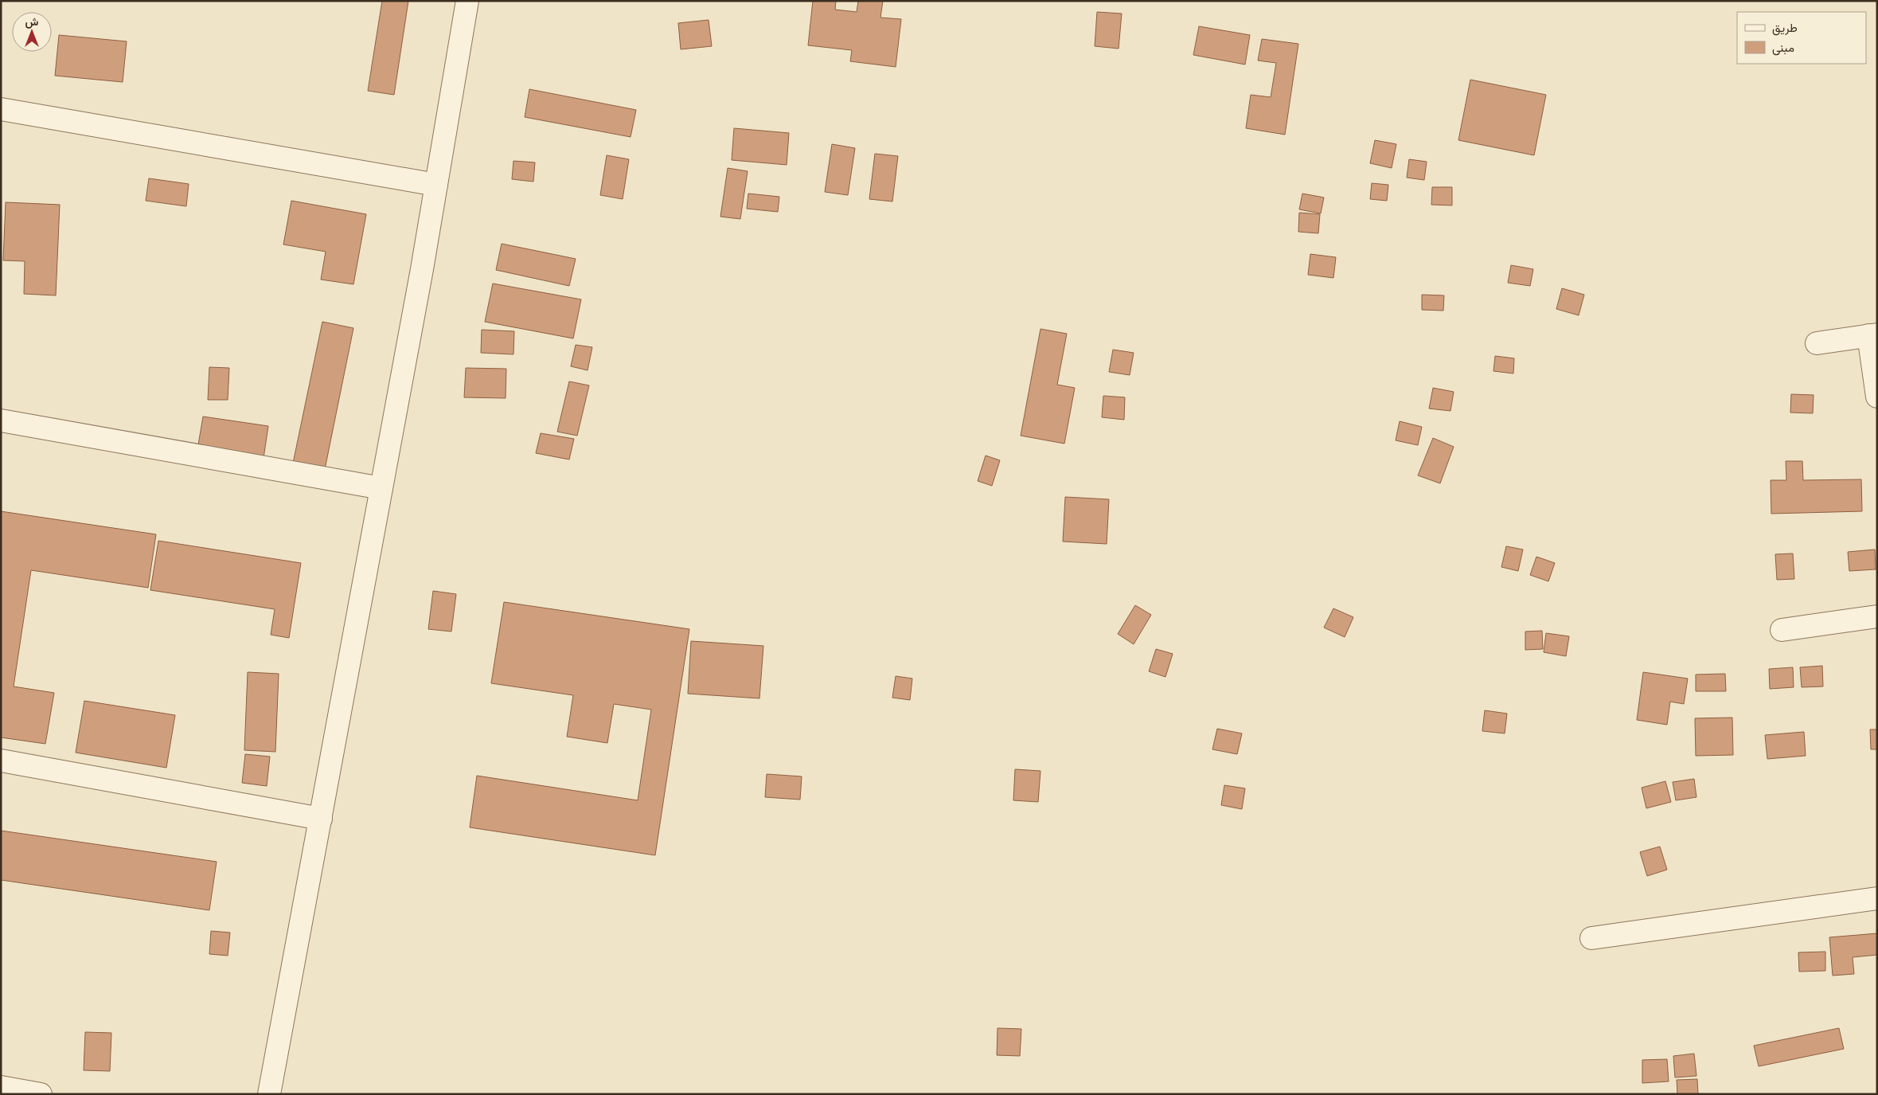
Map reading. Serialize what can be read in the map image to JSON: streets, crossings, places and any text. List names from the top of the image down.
{
  "legend": ["طريق", "مبنى"],
  "north": "top"
}
